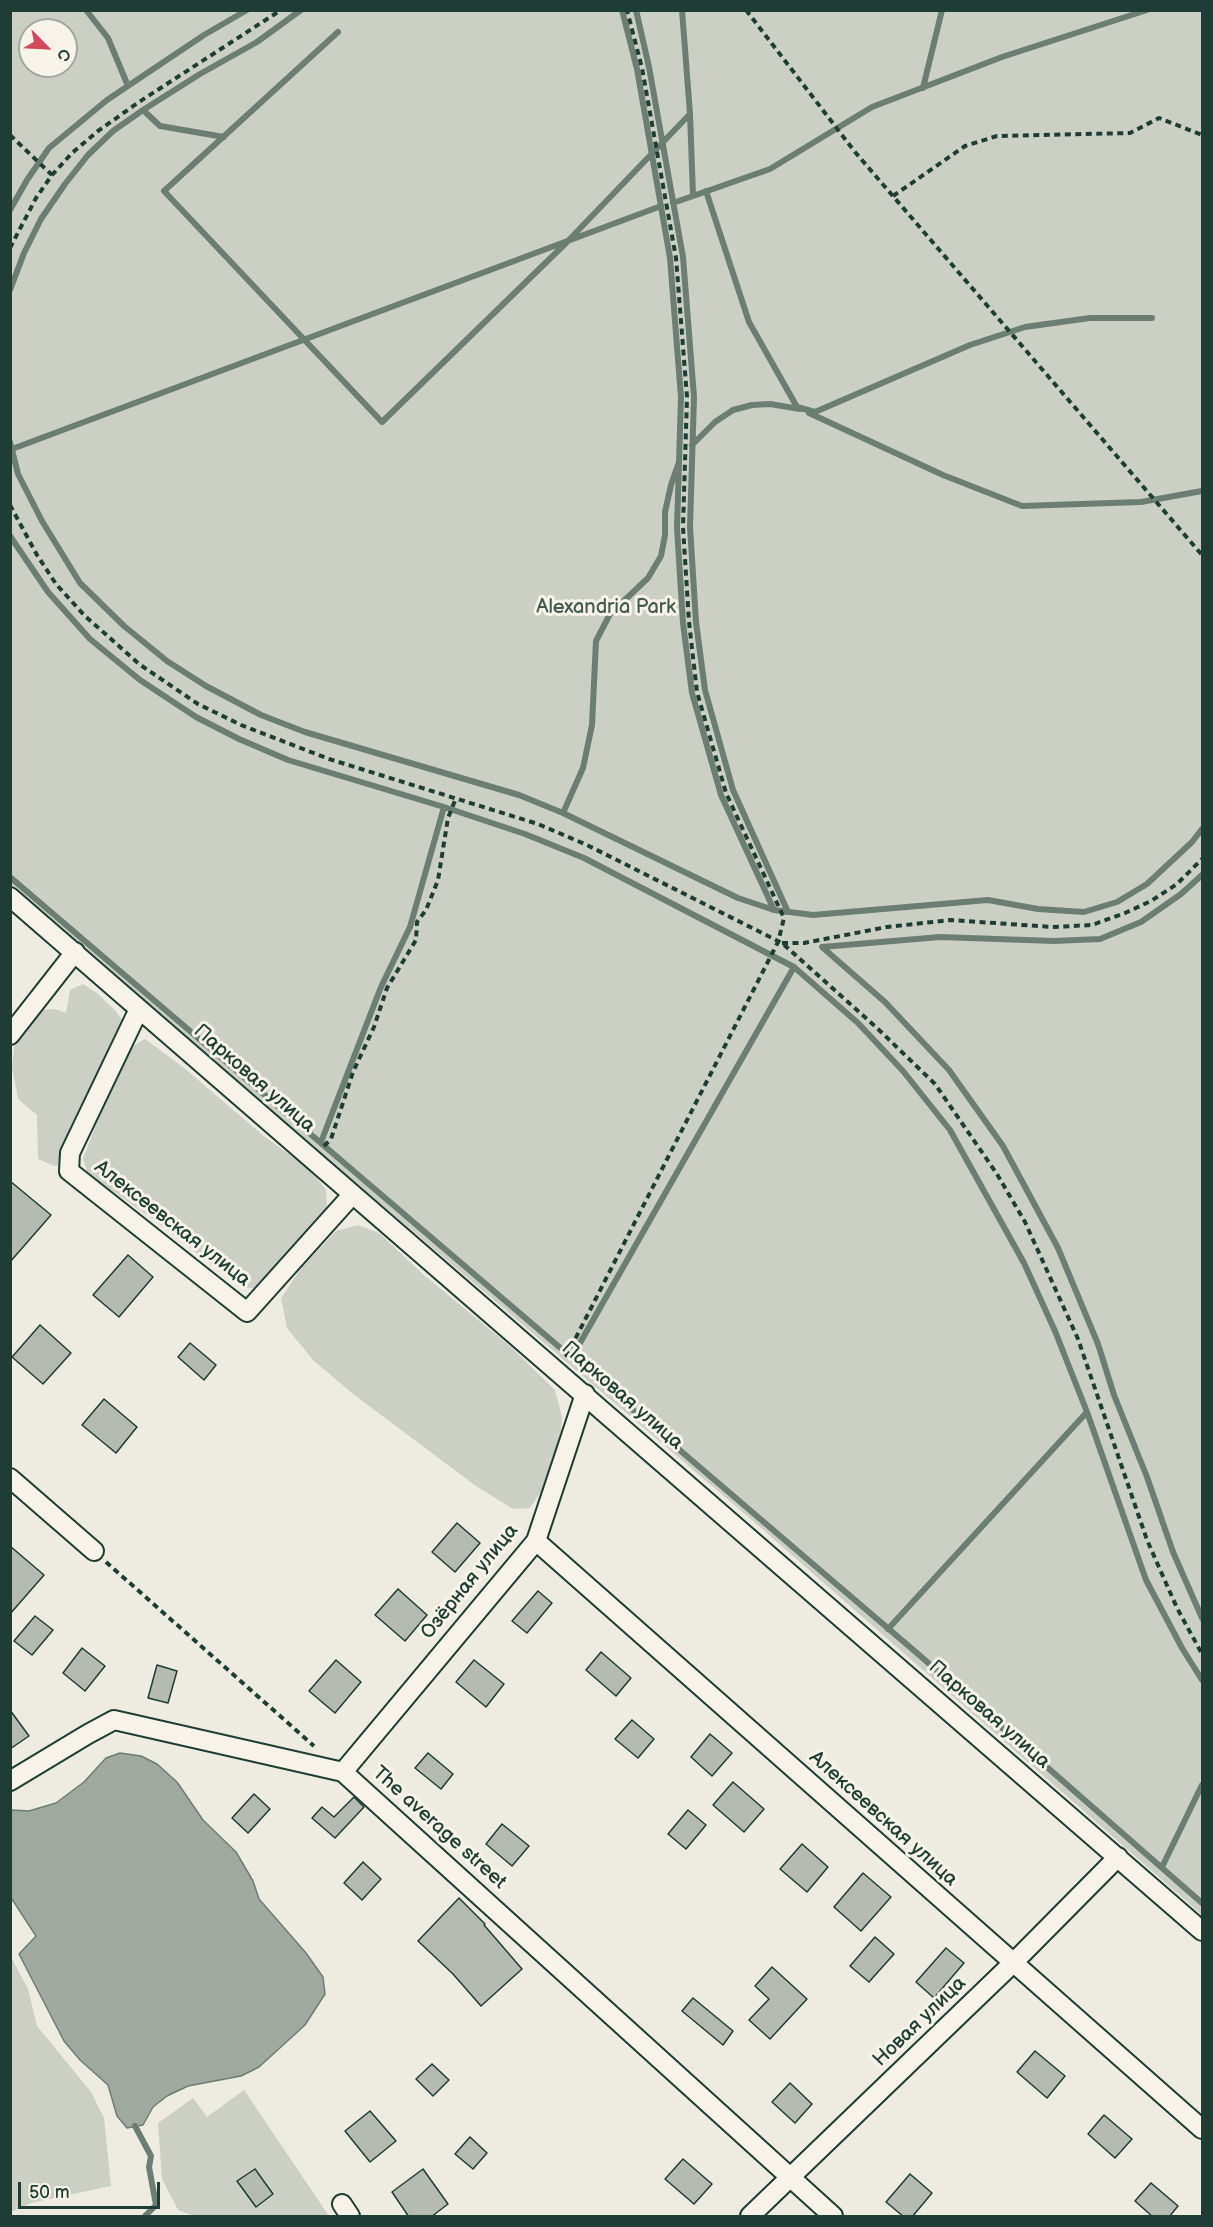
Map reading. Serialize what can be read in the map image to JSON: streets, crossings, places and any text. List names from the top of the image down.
{
  "streets": {
    "street": [
      "Парковая улица",
      "Алексеевская улица",
      "Озёрная улица",
      "The average street",
      "Новая улица"
    ]
  },
  "crossings": [
    ["Парковая улица", "Алексеевская улица"],
    ["Парковая улица", "Озёрная улица"],
    ["Парковая улица", "Новая улица"],
    ["Алексеевская улица", "Озёрная улица"],
    ["Алексеевская улица", "Новая улица"],
    ["Озёрная улица", "The average street"],
    ["The average street", "Новая улица"]
  ],
  "parks": ["Alexandria Park"],
  "scale_bar": "50 m",
  "north": "bottom right"
}
